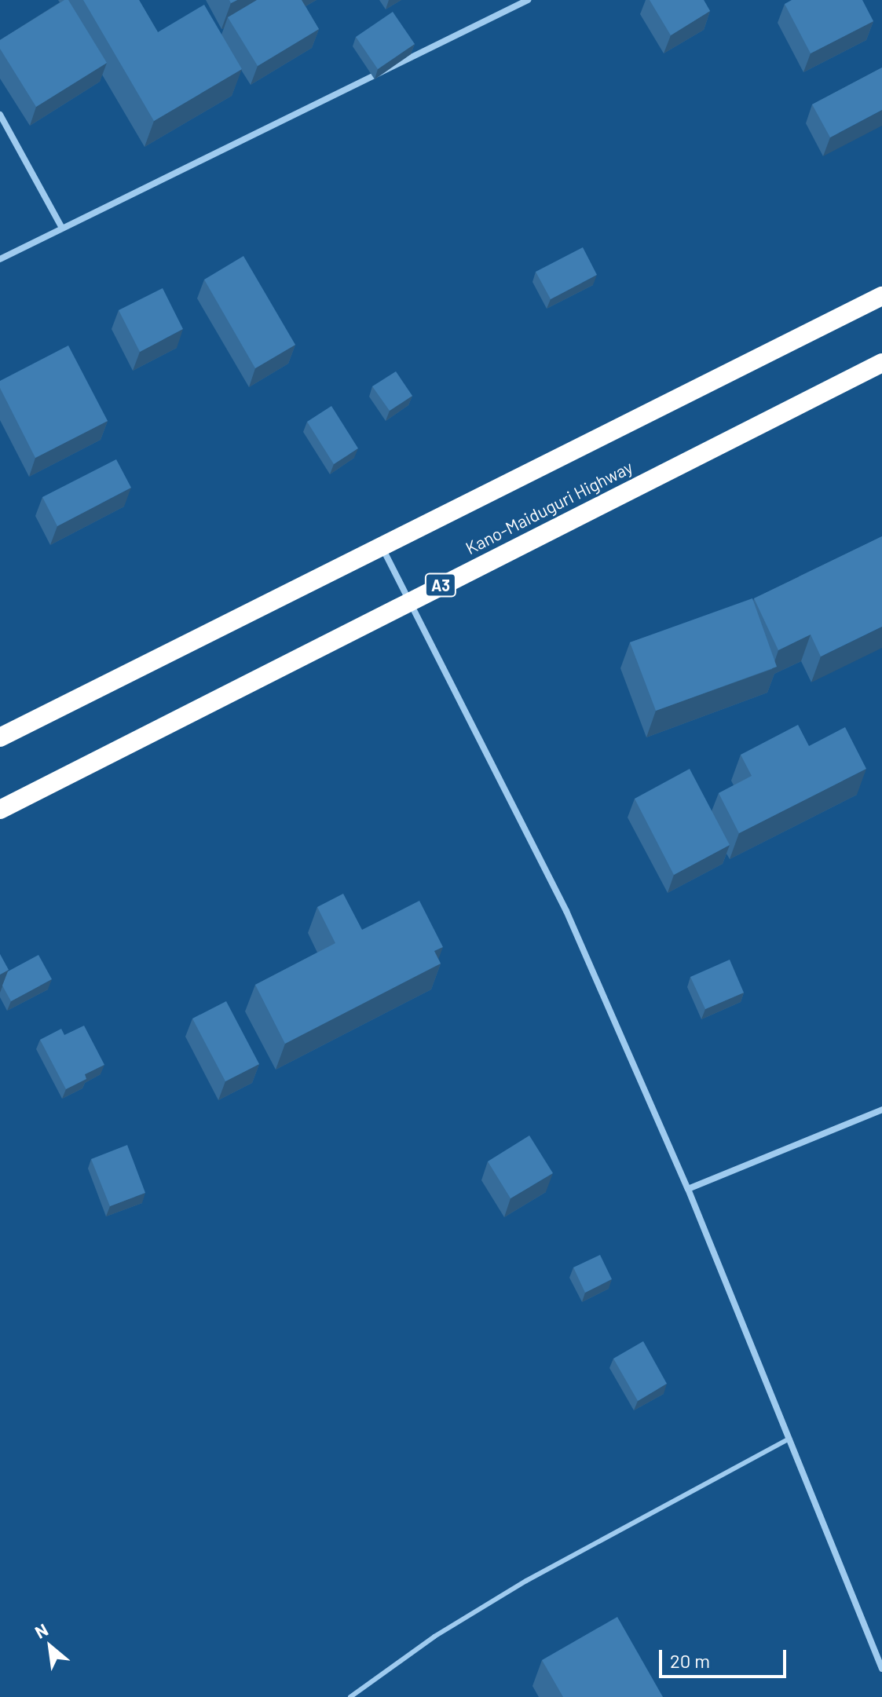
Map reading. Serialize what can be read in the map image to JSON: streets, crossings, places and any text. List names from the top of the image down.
{
  "streets": {
    "highway": ["Kano-Maiduguri Highway", "A3"]
  },
  "scale_bar": "20 m",
  "north": "top left"
}
